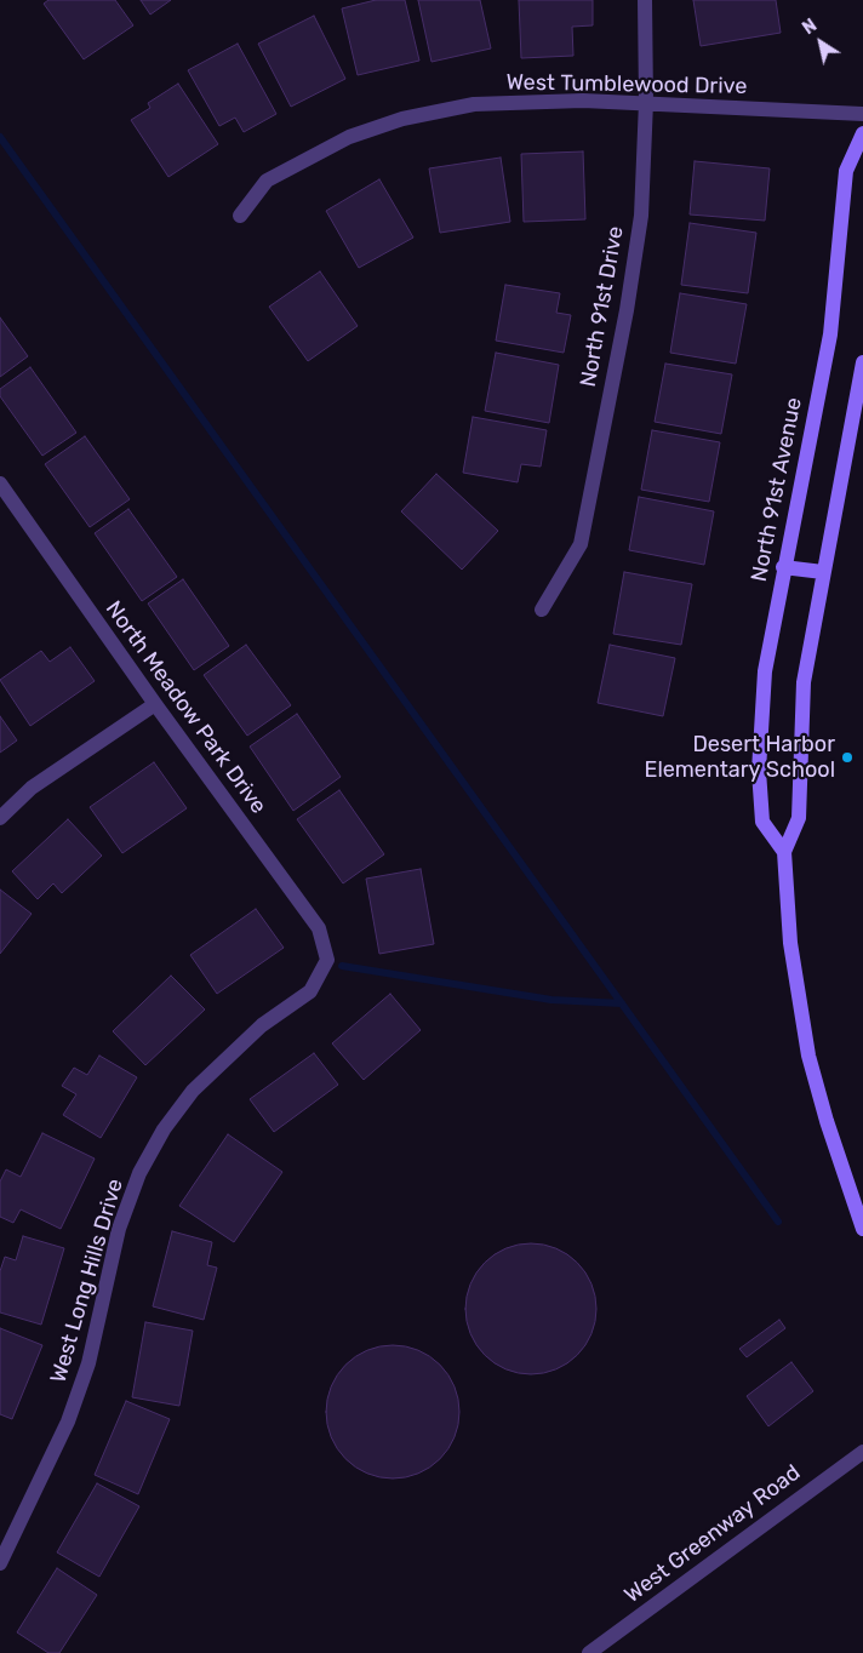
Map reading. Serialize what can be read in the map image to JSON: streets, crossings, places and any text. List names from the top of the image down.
{
  "streets": {
    "main road": ["North 91st Avenue"],
    "street": [
      "West Tumblewood Drive",
      "North 91st Drive",
      "North Meadow Park Drive",
      "West Long Hills Drive",
      "West Greenway Road"
    ]
  },
  "crossings": [
    ["West Tumblewood Drive", "North 91st Drive"],
    ["North Meadow Park Drive", "West Long Hills Drive"]
  ],
  "places": ["Desert Harbor Elementary School"],
  "north": "top left"
}
